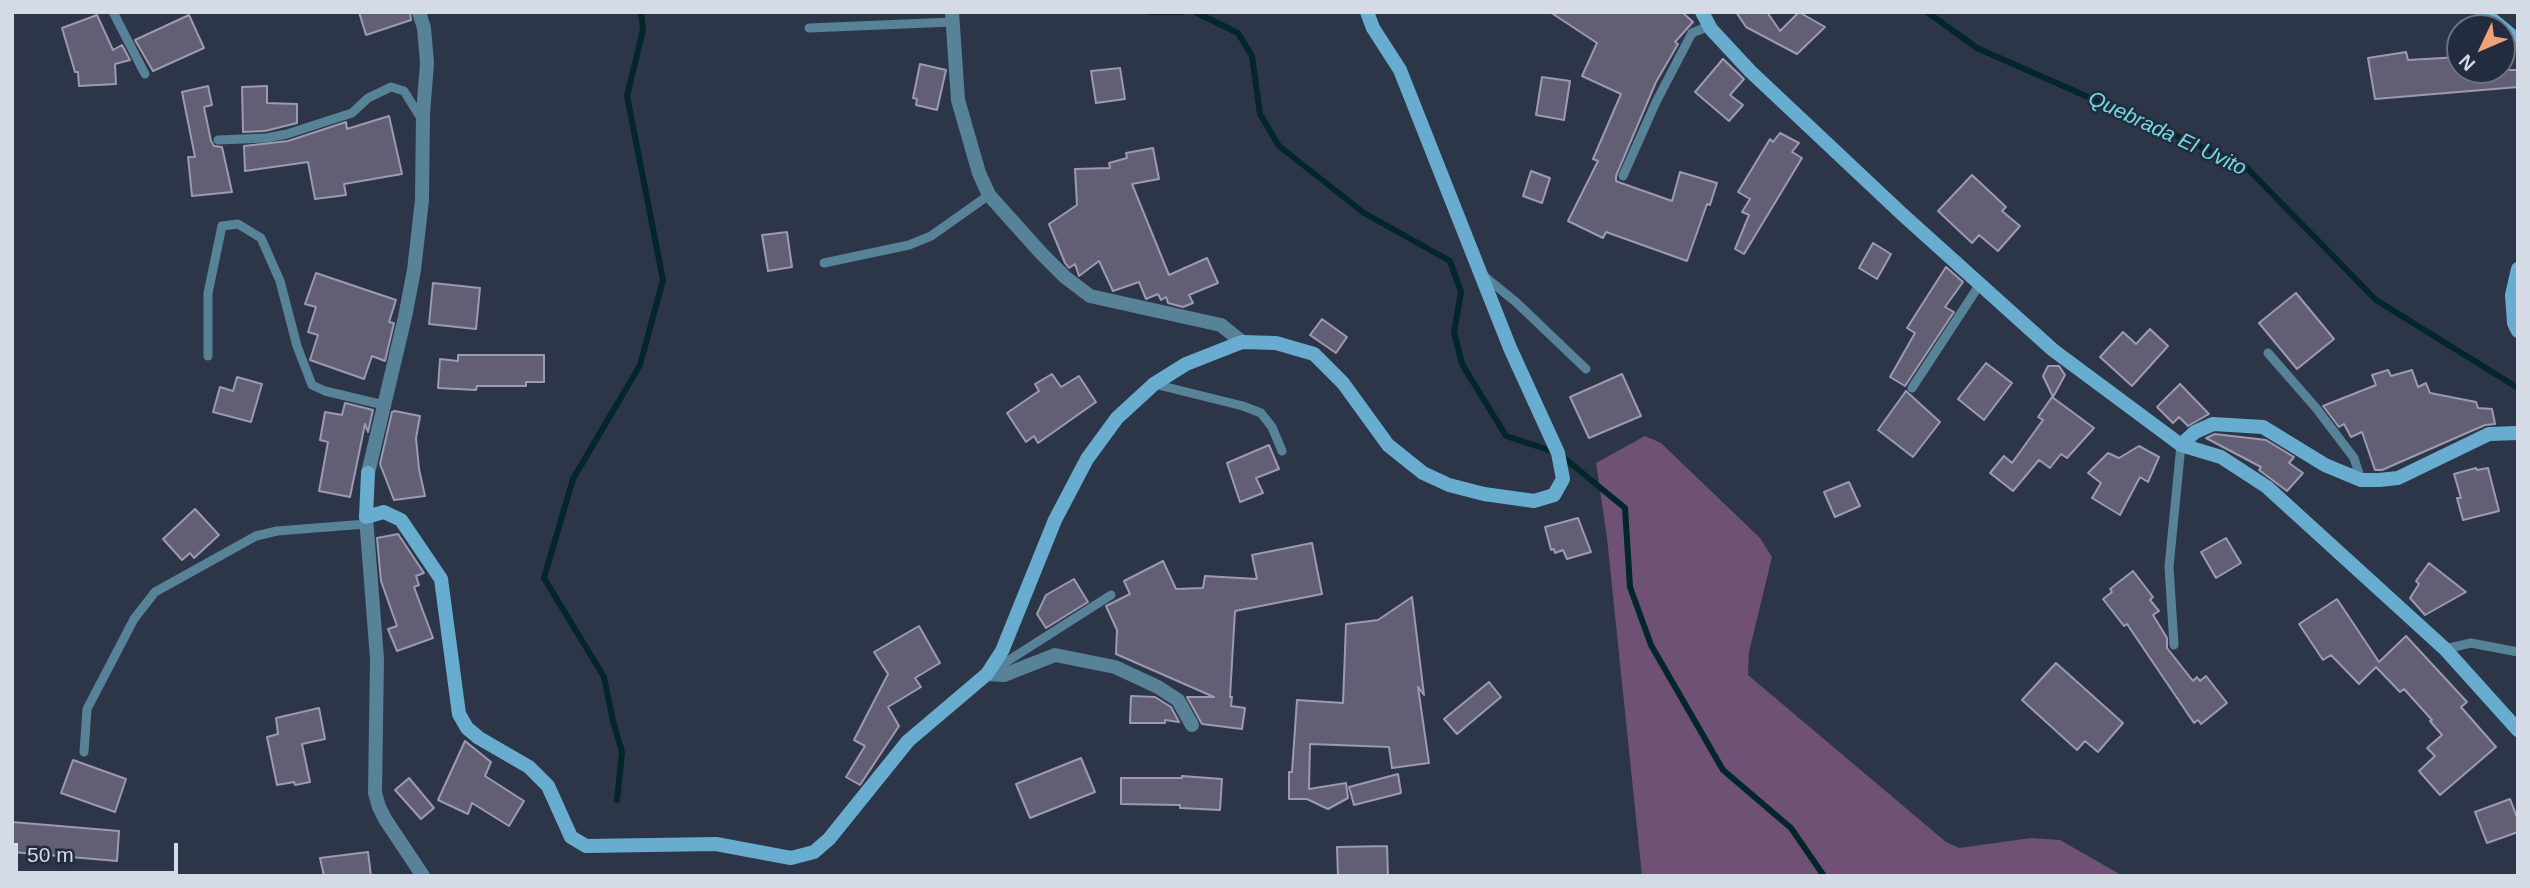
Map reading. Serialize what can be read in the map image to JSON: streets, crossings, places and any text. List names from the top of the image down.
{
  "water": ["Quebrada El Uvito"],
  "scale_bar": "50 m",
  "north": "bottom left"
}
